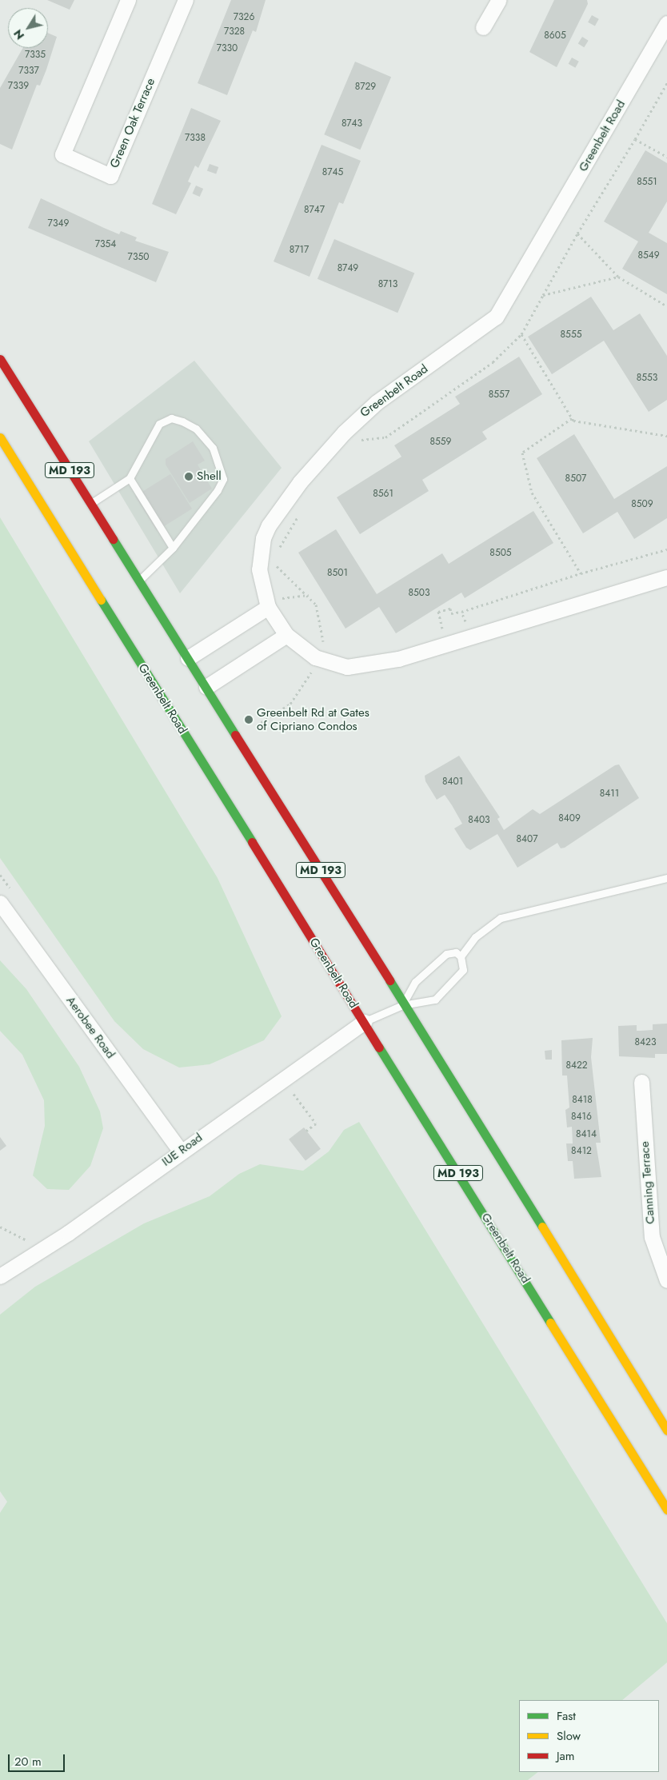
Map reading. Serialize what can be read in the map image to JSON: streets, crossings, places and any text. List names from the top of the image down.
{
  "streets": {
    "main road": ["Greenbelt Road", "MD 193"],
    "street": [
      "Green Oak Terrace",
      "Aerobee Road",
      "IUE Road",
      "Canning Terrace"
    ]
  },
  "crossings": [
    ["Greenbelt Road", "IUE Road"],
    ["Aerobee Road", "IUE Road"]
  ],
  "places": ["Shell", "Greenbelt Rd at Gates of Cipriano Condos"],
  "house_numbers": [
    "7326",
    "7328",
    "8605",
    "7330",
    "7335",
    "7337",
    "7339",
    "8729",
    "8743",
    "7338",
    "8745",
    "8551",
    "8747",
    "7349",
    "7354",
    "8717",
    "8549",
    "7350",
    "8749",
    "8713",
    "8555",
    "8553",
    "8557",
    "8559",
    "8507",
    "8561",
    "8509",
    "8505",
    "8501",
    "8503",
    "8401",
    "8411",
    "8409",
    "8403",
    "8407",
    "8423",
    "8422",
    "8418",
    "8416",
    "8414",
    "8412"
  ],
  "legend": ["Fast", "Slow", "Jam"],
  "scale_bar": "20 m",
  "north": "bottom left"
}
